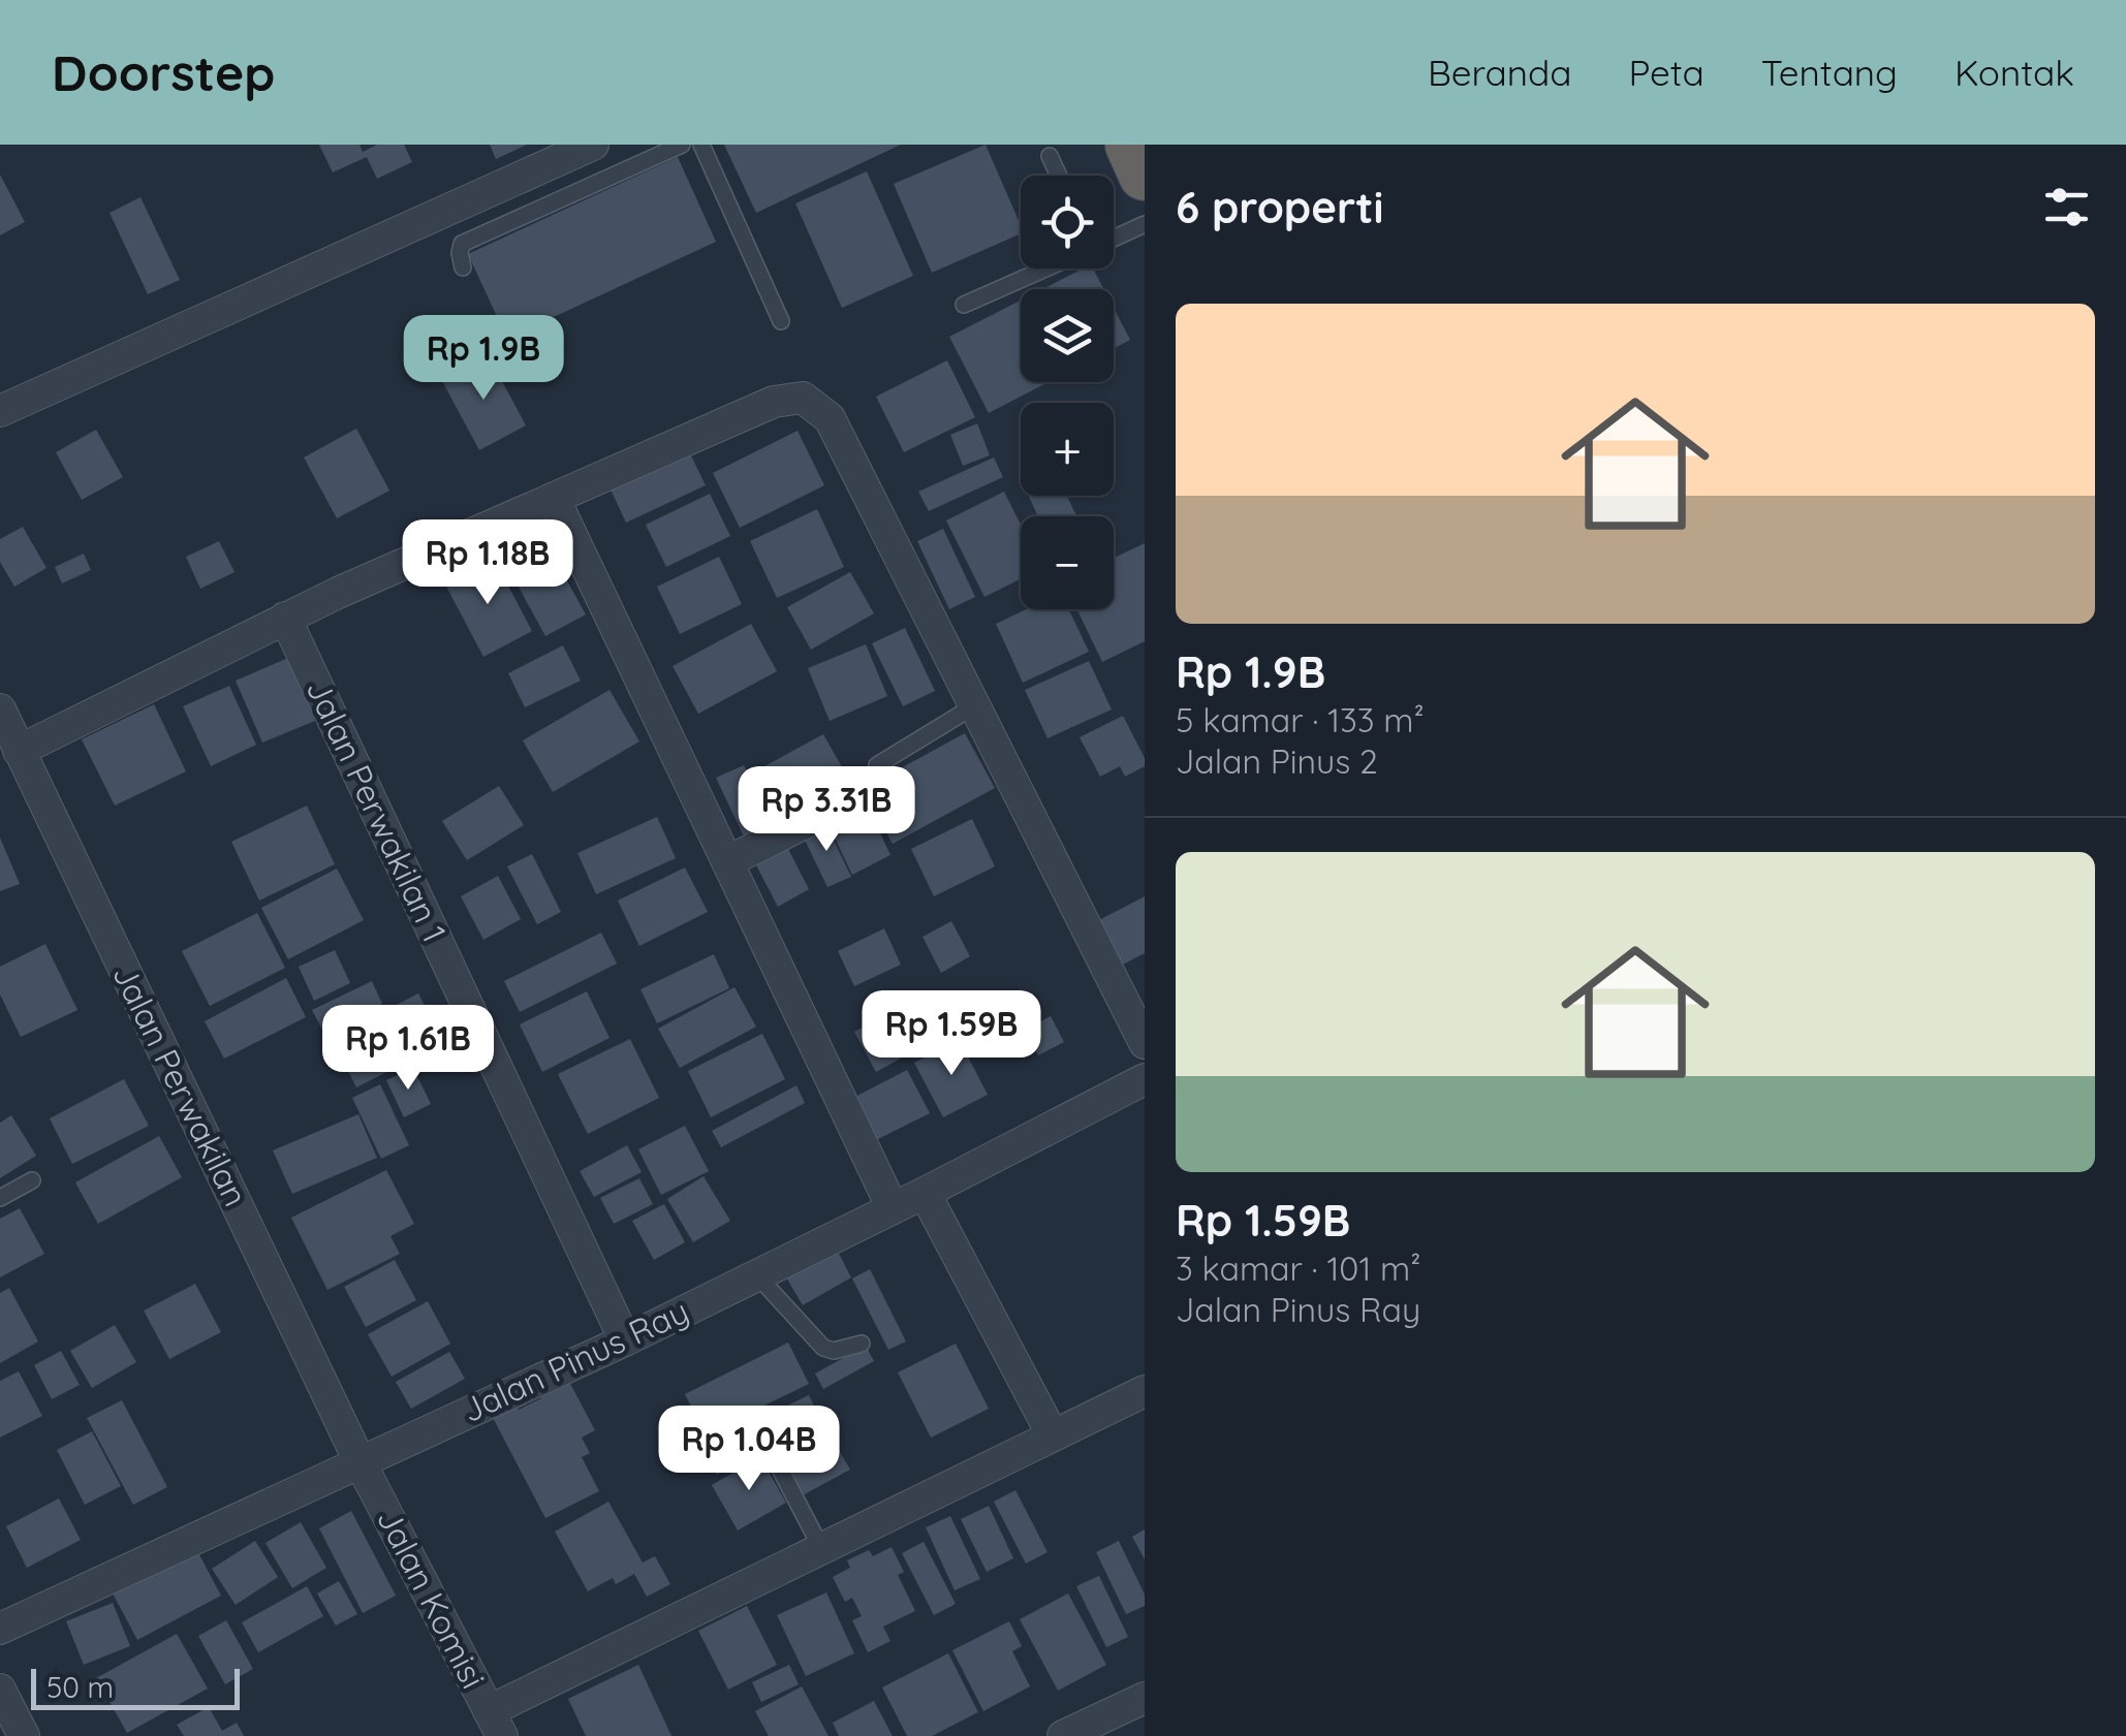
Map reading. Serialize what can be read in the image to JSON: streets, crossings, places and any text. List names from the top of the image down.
{
  "streets": {
    "street": [
      "Jalan Perwakilan 1",
      "Jalan Perwakilan",
      "Jalan Pinus Ray",
      "Jalan Komisi"
    ]
  },
  "crossings": [
    ["Jalan Perwakilan 1", "Jalan Pinus Ray"],
    ["Jalan Perwakilan", "Jalan Pinus Ray"],
    ["Jalan Perwakilan", "Jalan Komisi"],
    ["Jalan Pinus Ray", "Jalan Komisi"]
  ],
  "scale_bar": "50 m",
  "page": {
    "header": "Doorstep",
    "nav": [
      "Beranda",
      "Peta",
      "Tentang",
      "Kontak"
    ],
    "heading": "6 properti",
    "map_buttons": ["+", "−"],
    "list": [
      {
        "name": "Rp 1.9B",
        "note": "5 kamar · 133 m² · Jalan Pinus 2"
      },
      {
        "name": "Rp 1.59B",
        "note": "3 kamar · 101 m² · Jalan Pinus Ray"
      }
    ],
    "price": [
      "Rp 1.9B",
      "Rp 1.18B",
      "Rp 3.31B",
      "Rp 1.59B",
      "Rp 1.61B",
      "Rp 1.04B"
    ],
    "scale": "50 m"
  }
}
